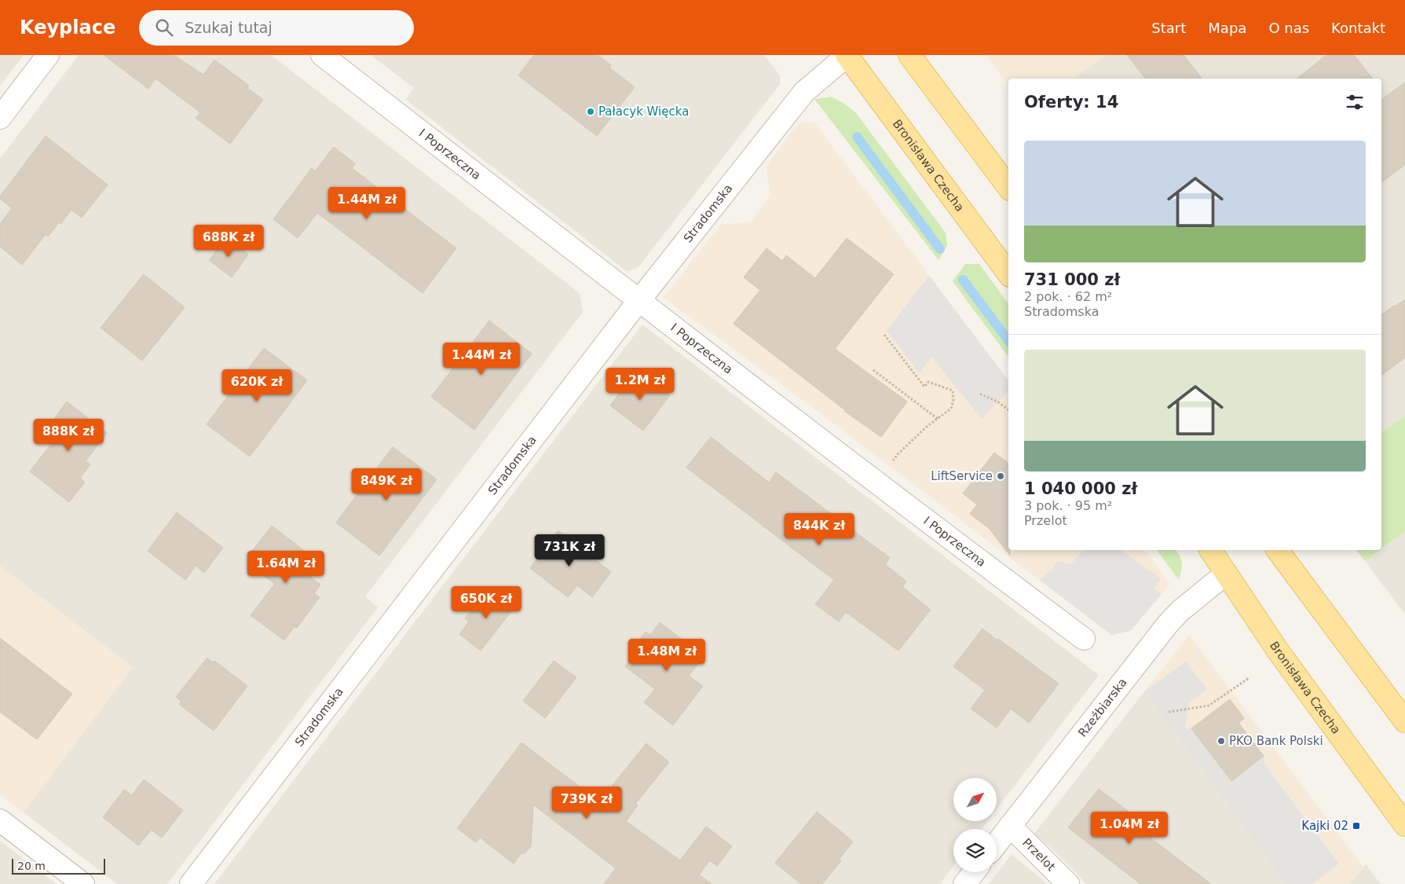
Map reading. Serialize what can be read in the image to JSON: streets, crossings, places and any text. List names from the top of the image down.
{
  "streets": {
    "main road": ["Bronisława Czecha"],
    "street": [
      "I Poprzeczna",
      "Stradomska",
      "Rzeźbiarska",
      "Przelot"
    ]
  },
  "crossings": [
    ["I Poprzeczna", "Stradomska"],
    ["Bronisława Czecha", "Stradomska"],
    ["Bronisława Czecha", "Rzeźbiarska"],
    ["Rzeźbiarska", "Przelot"]
  ],
  "places": {
    "other": ["Pałacyk Więcka", "LiftService", "PKO Bank Polski"],
    "transit": ["Kajki 02"]
  },
  "scale_bar": "20 m",
  "north": "top right",
  "page": {
    "header": "Keyplace",
    "search": "Szukaj tutaj",
    "nav": [
      "Start",
      "Mapa",
      "O nas",
      "Kontakt"
    ],
    "heading": "Oferty: 14",
    "list": [
      {
        "name": "731 000 zł",
        "note": "2 pok. · 62 m² · Stradomska"
      },
      {
        "name": "1 040 000 zł",
        "note": "3 pok. · 95 m² · Przelot"
      }
    ],
    "price": [
      "1.44M zł",
      "688K zł",
      "1.44M zł",
      "1.2M zł",
      "620K zł",
      "888K zł",
      "849K zł",
      "844K zł",
      "731K zł",
      "1.64M zł",
      "650K zł",
      "1.48M zł",
      "739K zł",
      "1.04M zł"
    ],
    "scale": "20 m"
  }
}
